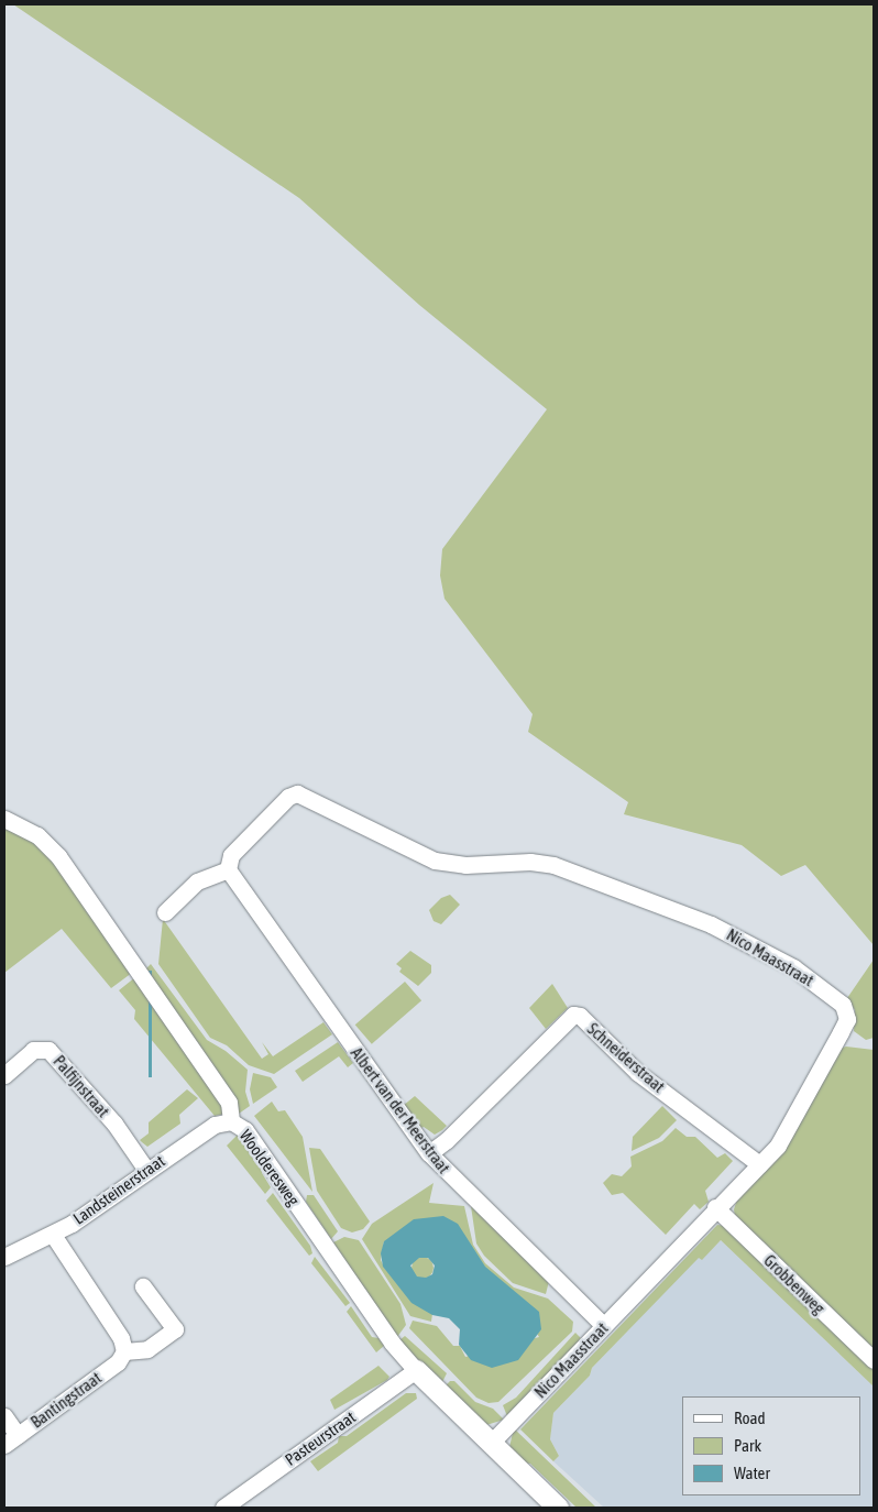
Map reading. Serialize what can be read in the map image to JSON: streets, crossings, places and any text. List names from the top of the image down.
{
  "streets": {
    "street": [
      "Nico Maasstraat",
      "Schneiderstraat",
      "Palfijnstraat",
      "Albert van der Meerstraat",
      "Woolderesweg",
      "Landsteinerstraat",
      "Grobbenweg",
      "Bantingstraat",
      "Pasteurstraat"
    ]
  },
  "crossings": [
    ["Nico Maasstraat", "Schneiderstraat"],
    ["Nico Maasstraat", "Albert van der Meerstraat"],
    ["Nico Maasstraat", "Woolderesweg"],
    ["Nico Maasstraat", "Grobbenweg"],
    ["Schneiderstraat", "Albert van der Meerstraat"],
    ["Palfijnstraat", "Landsteinerstraat"],
    ["Woolderesweg", "Landsteinerstraat"],
    ["Woolderesweg", "Pasteurstraat"]
  ],
  "legend": ["Road", "Park", "Water"]
}
